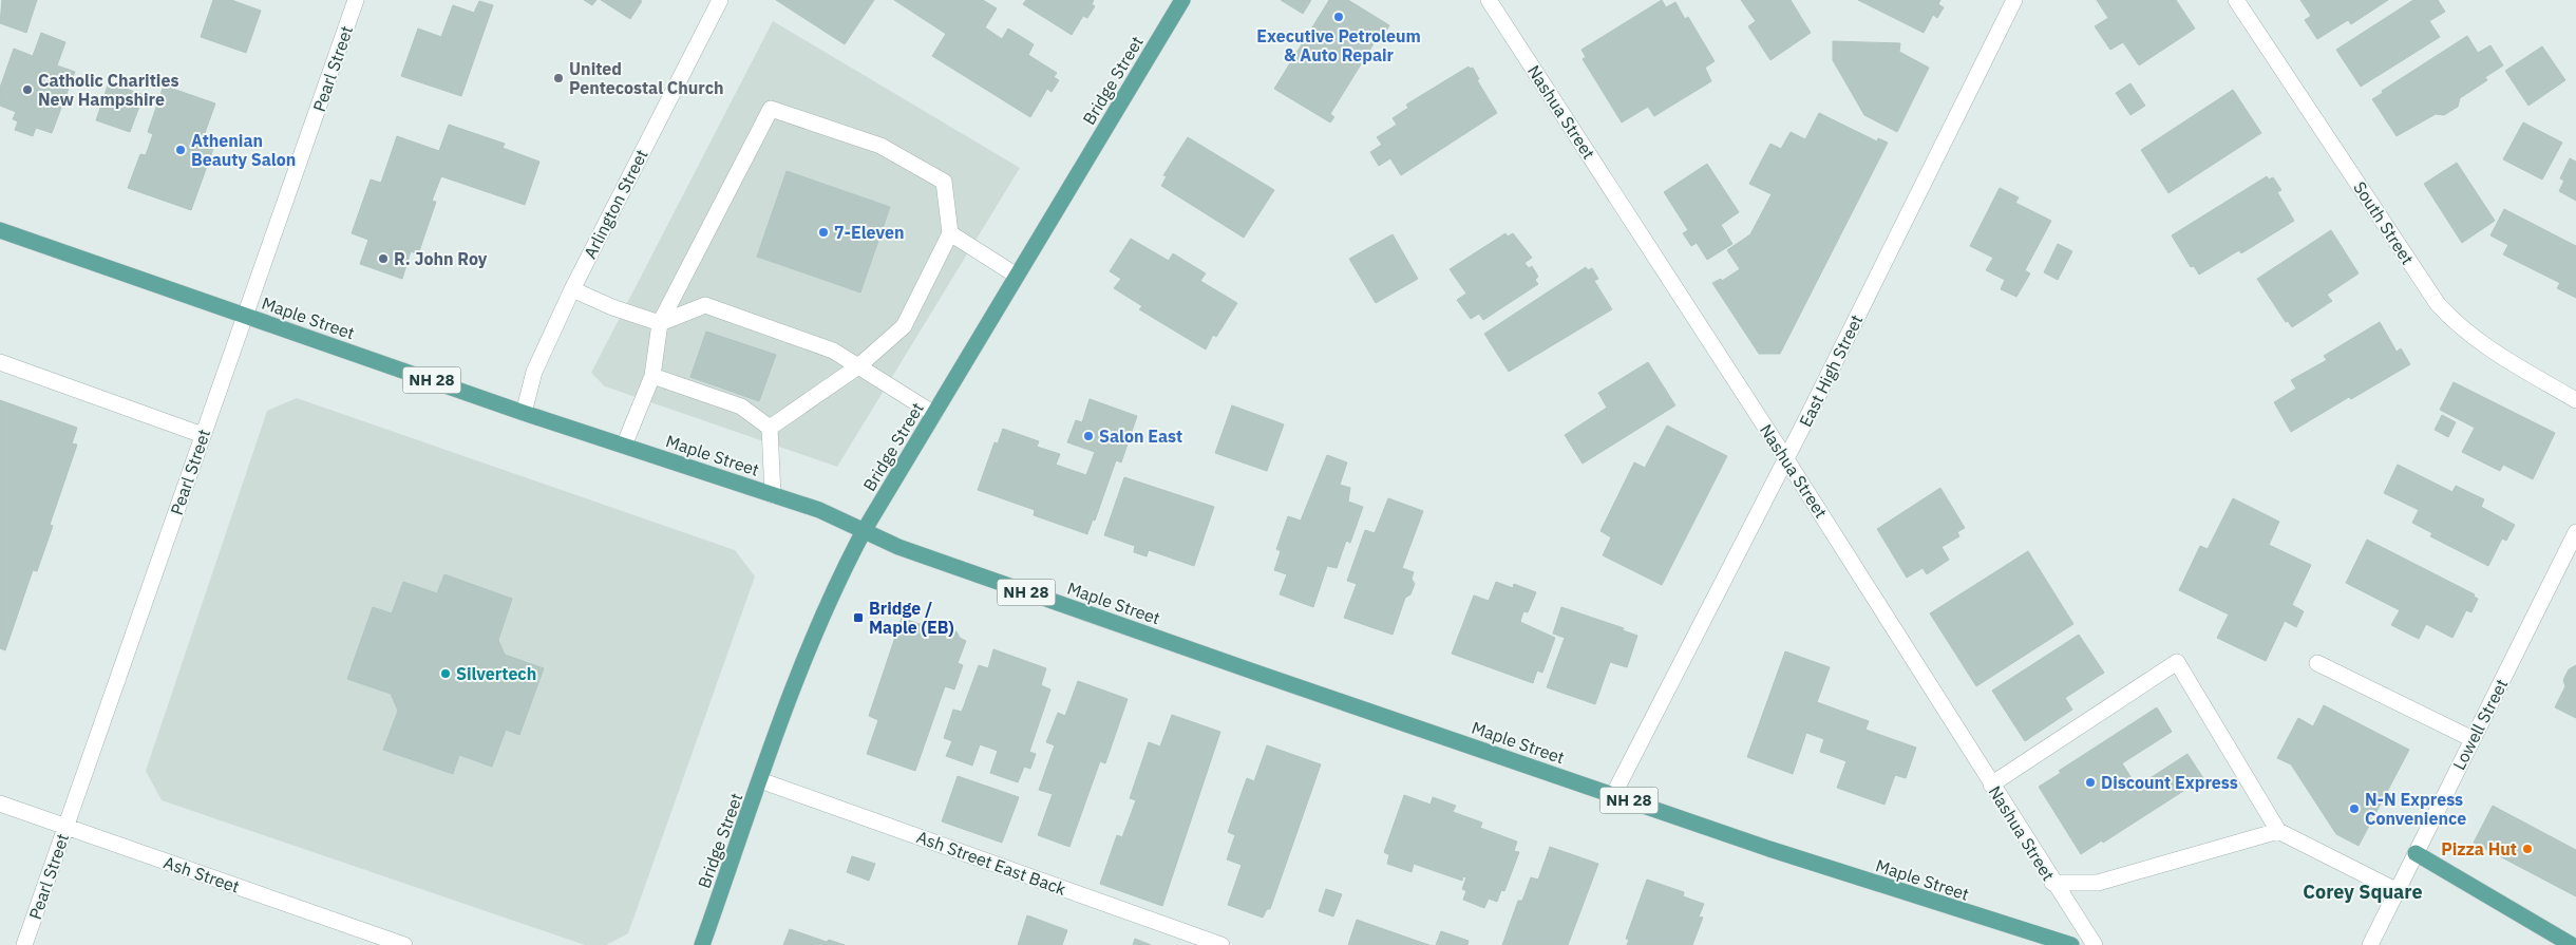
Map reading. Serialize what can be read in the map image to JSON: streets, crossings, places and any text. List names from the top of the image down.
{
  "streets": {
    "main road": ["Bridge Street", "Maple Street", "NH 28"],
    "street": [
      "Pearl Street",
      "Nashua Street",
      "Arlington Street",
      "South Street",
      "East High Street",
      "Lowell Street",
      "Ash Street East Back",
      "Ash Street"
    ]
  },
  "crossings": [
    ["Pearl Street", "Maple Street"],
    ["Pearl Street", "Ash Street"],
    ["Bridge Street", "Maple Street"],
    ["Bridge Street", "Ash Street East Back"],
    ["Nashua Street", "East High Street"],
    ["Arlington Street", "Maple Street"],
    ["Maple Street", "East High Street"]
  ],
  "districts": ["Corey Square"],
  "places": {
    "other": [
      "Executive Petroleum & Auto Repair",
      "United Pentecostal Church",
      "Catholic Charities New Hampshire",
      "Athenian Beauty Salon",
      "7-Eleven",
      "R. John Roy",
      "Salon East",
      "Silvertech",
      "Discount Express",
      "N-N Express Convenience",
      "Pizza Hut"
    ],
    "transit": ["Bridge / Maple (EB)"]
  }
}
